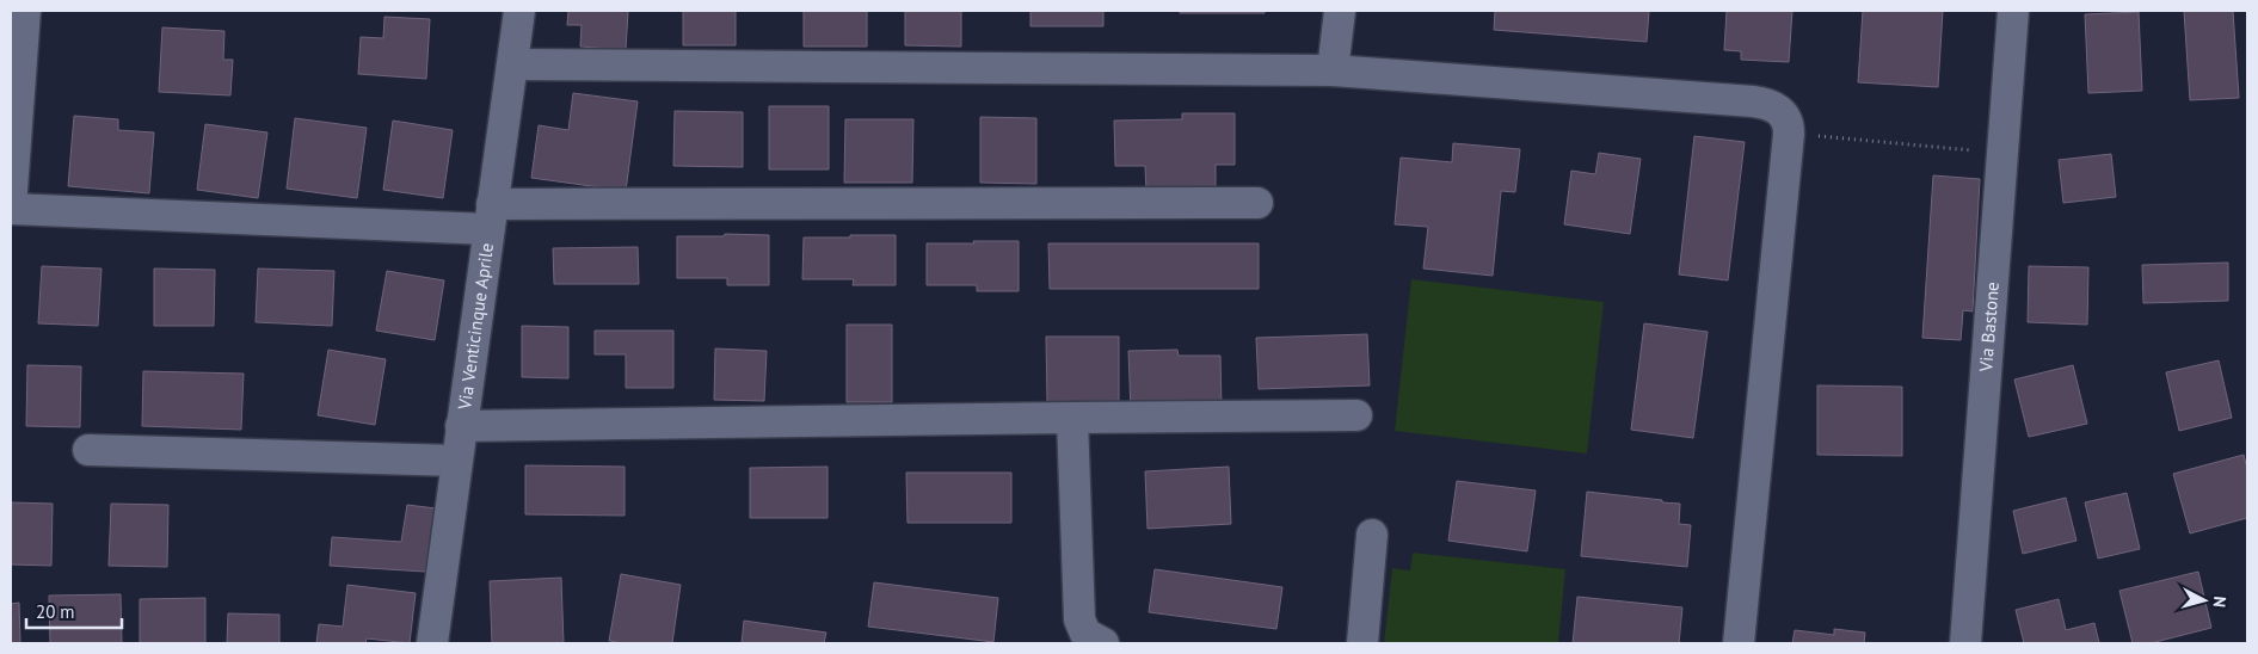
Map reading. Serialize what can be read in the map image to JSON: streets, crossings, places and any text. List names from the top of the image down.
{
  "streets": {
    "street": ["Via Venticinque Aprile", "Via Bastone"]
  },
  "scale_bar": "20 m",
  "north": "right"
}
